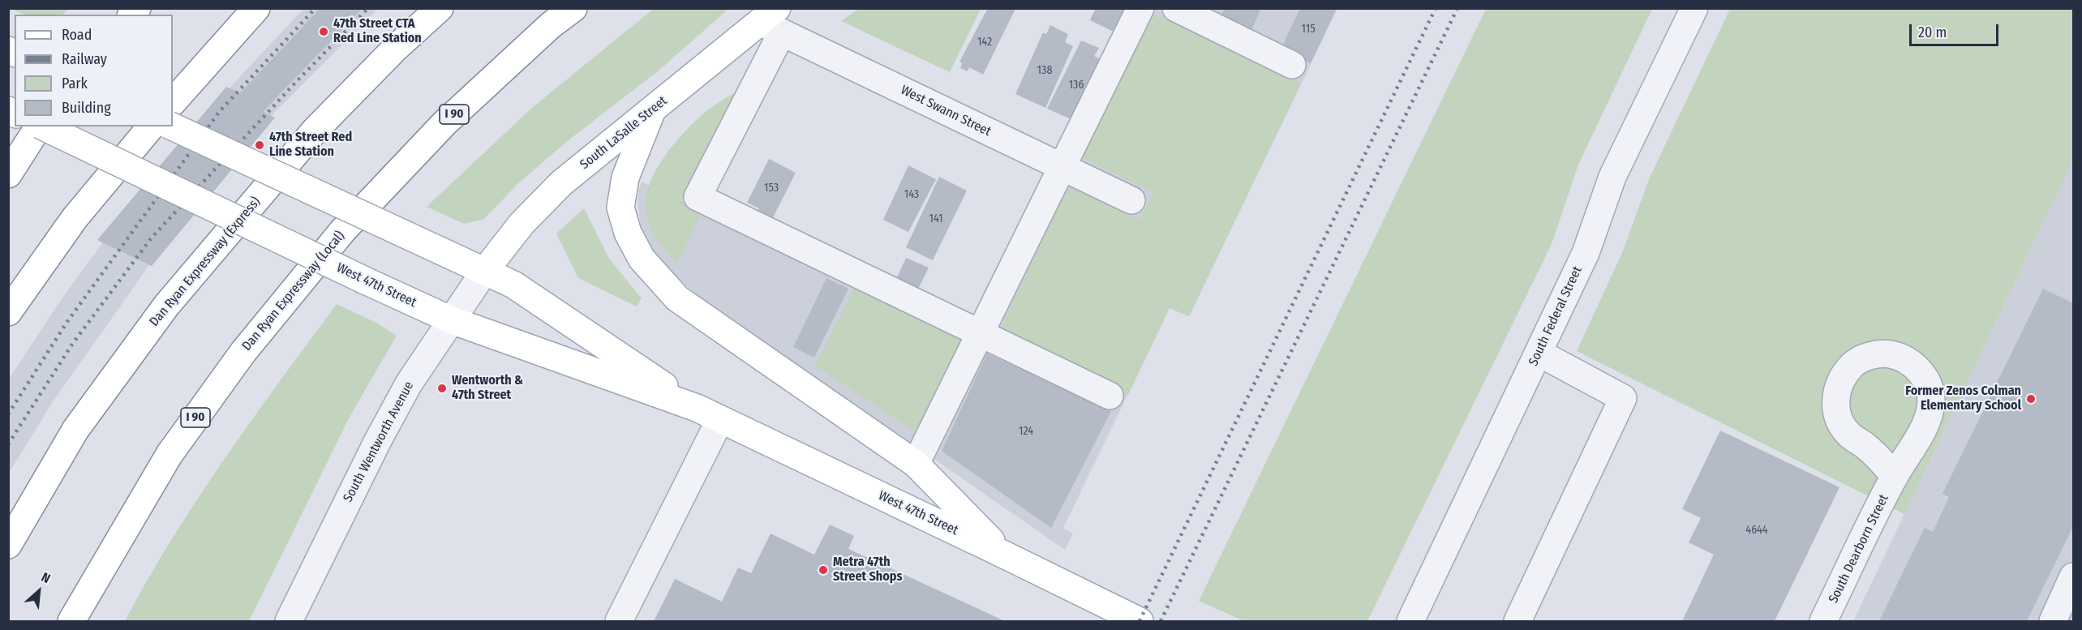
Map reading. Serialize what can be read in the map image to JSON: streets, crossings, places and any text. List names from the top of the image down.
{
  "streets": {
    "main road": [
      "I 90",
      "South LaSalle Street",
      "Dan Ryan Expressway (Express)",
      "West 47th Street",
      "Dan Ryan Expressway (Local)"
    ],
    "street": [
      "West Swann Street",
      "South Federal Street",
      "South Wentworth Avenue",
      "South Dearborn Street"
    ]
  },
  "crossings": [
    ["West Swann Street", "South LaSalle Street"],
    ["South LaSalle Street", "West 47th Street"],
    ["South LaSalle Street", "South Wentworth Avenue"],
    ["West 47th Street", "South Wentworth Avenue"]
  ],
  "places": [
    "47th Street CTA Red Line Station",
    "47th Street Red Line Station",
    "Wentworth & 47th Street",
    "Former Zenos Colman Elementary School",
    "Metra 47th Street Shops"
  ],
  "house_numbers": [
    "115",
    "142",
    "138",
    "136",
    "153",
    "143",
    "141",
    "124",
    "4644"
  ],
  "legend": [
    "Road",
    "Railway",
    "Park",
    "Building"
  ],
  "scale_bar": "20 m",
  "north": "top right"
}
